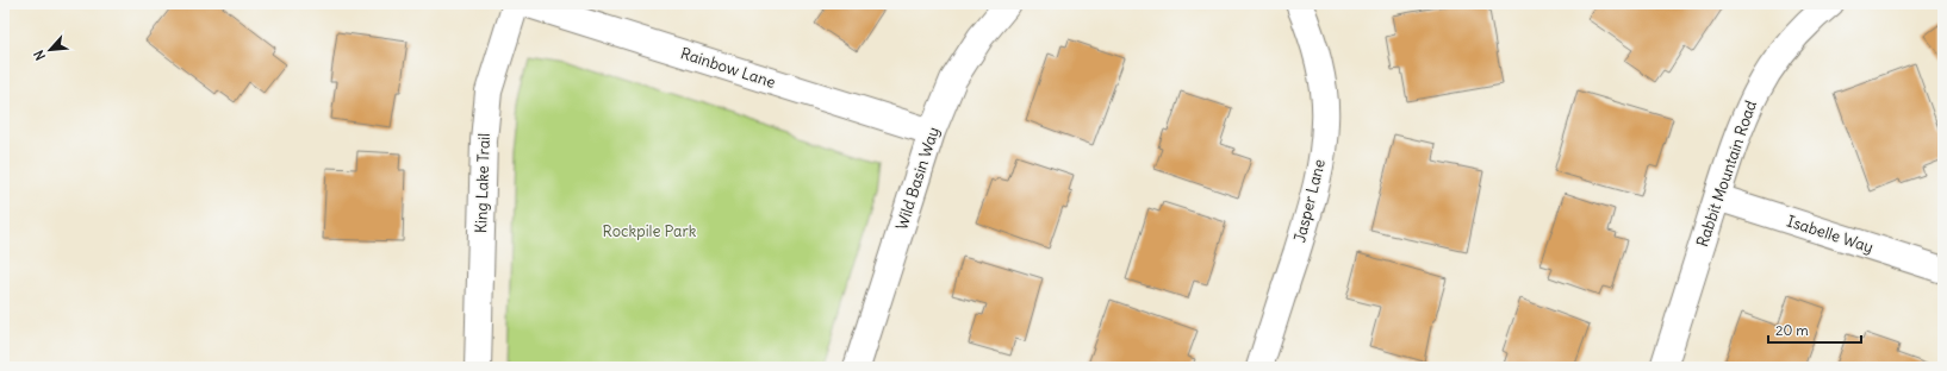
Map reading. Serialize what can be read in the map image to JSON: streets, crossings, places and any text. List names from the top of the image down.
{
  "streets": {
    "street": [
      "Rainbow Lane",
      "Rabbit Mountain Road",
      "Wild Basin Way",
      "King Lake Trail",
      "Jasper Lane",
      "Isabelle Way"
    ]
  },
  "crossings": [
    ["Rainbow Lane", "Wild Basin Way"],
    ["Rabbit Mountain Road", "Isabelle Way"]
  ],
  "parks": ["Rockpile Park"],
  "scale_bar": "20 m",
  "north": "bottom left"
}
